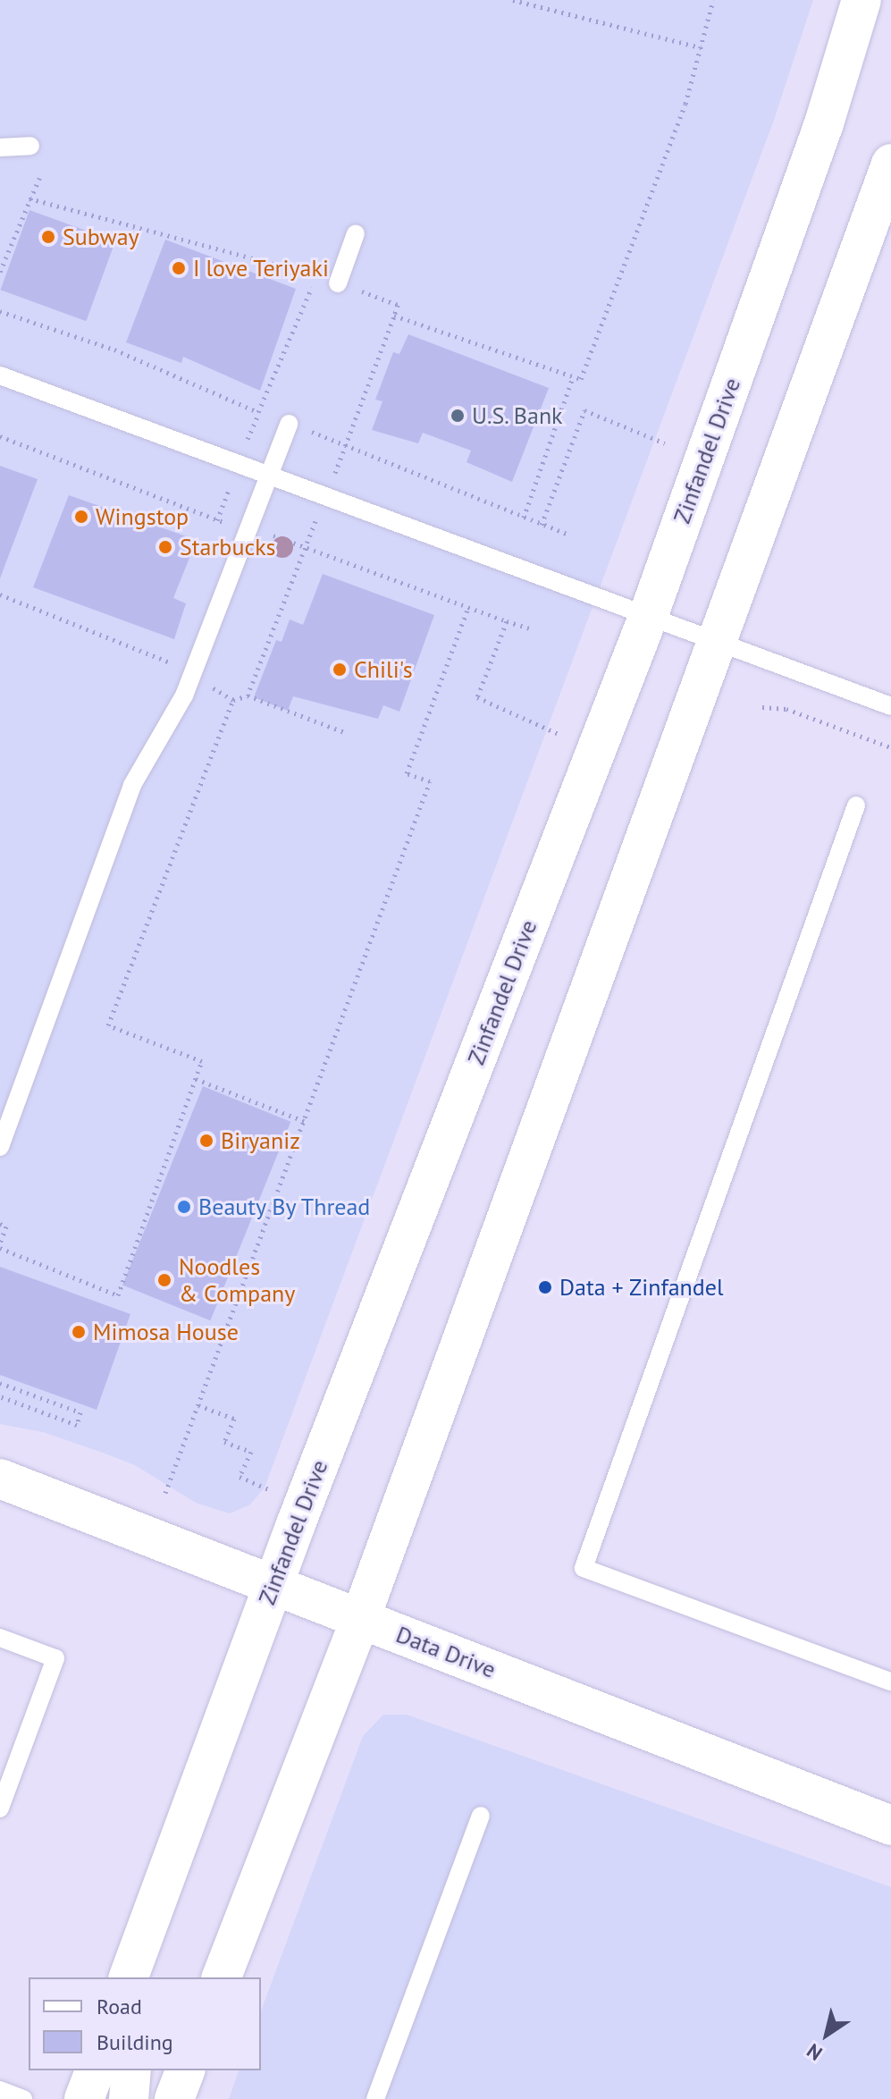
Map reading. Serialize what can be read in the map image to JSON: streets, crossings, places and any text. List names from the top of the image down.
{
  "streets": {
    "main road": ["Zinfandel Drive", "Data Drive"]
  },
  "crossings": [
    ["Zinfandel Drive", "Data Drive"]
  ],
  "places": [
    "Subway",
    "I love Teriyaki",
    "U.S. Bank",
    "Wingstop",
    "Starbucks",
    "Chili's",
    "Biryaniz",
    "Beauty By Thread",
    "Noodles & Company",
    "Data + Zinfandel",
    "Mimosa House"
  ],
  "legend": ["Road", "Building"],
  "north": "bottom left"
}
